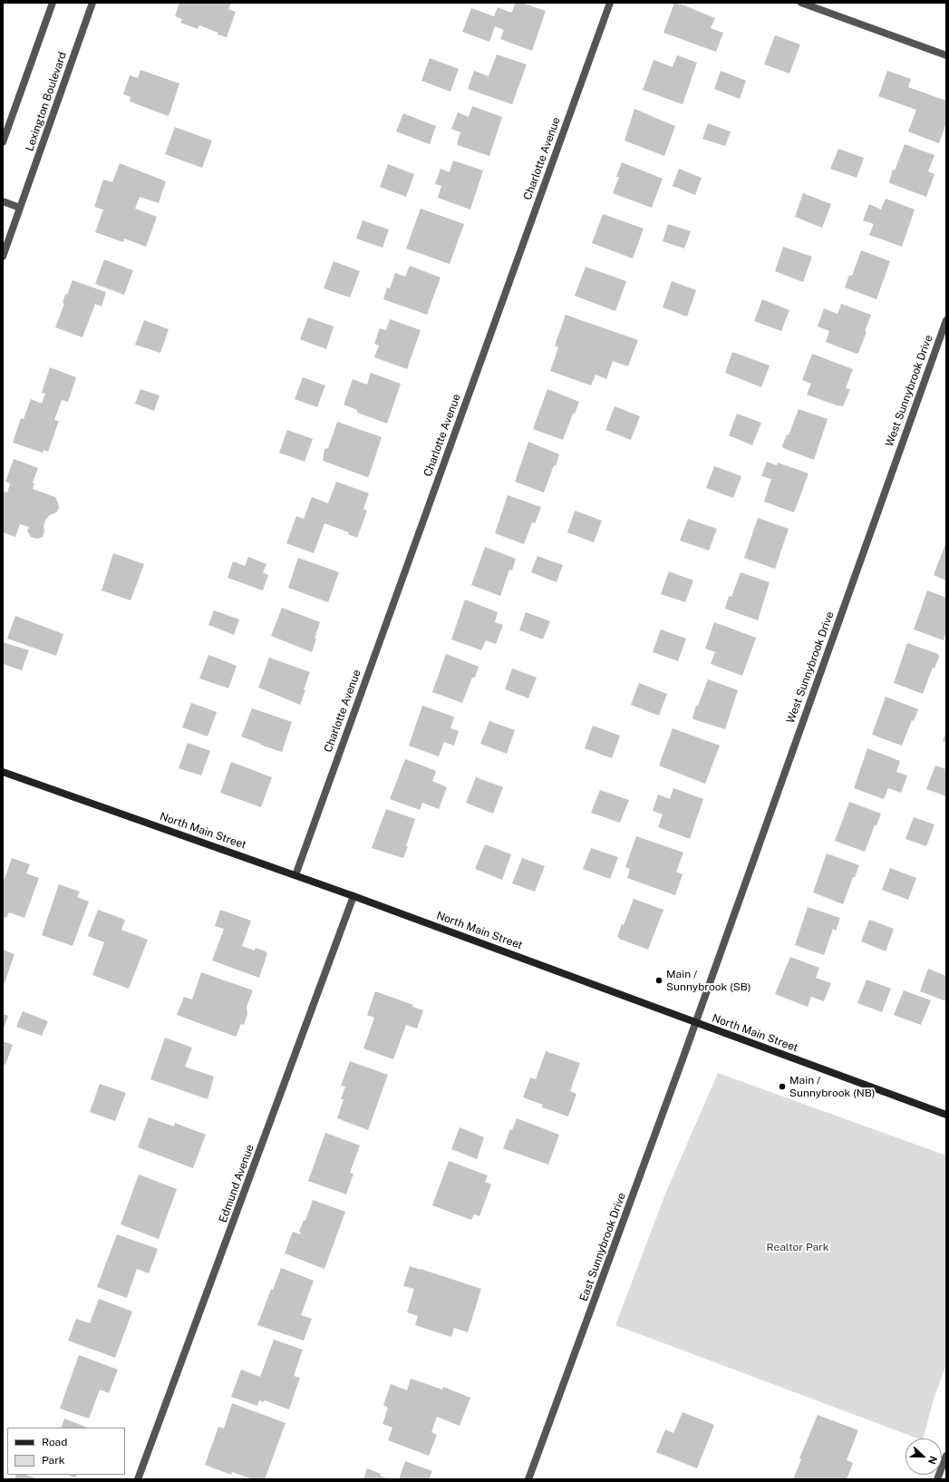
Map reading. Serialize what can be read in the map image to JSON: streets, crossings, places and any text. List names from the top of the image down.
{
  "streets": {
    "main road": ["North Main Street"],
    "street": [
      "Lexington Boulevard",
      "Charlotte Avenue",
      "West Sunnybrook Drive",
      "Edmund Avenue",
      "East Sunnybrook Drive"
    ]
  },
  "crossings": [
    ["Charlotte Avenue", "North Main Street"],
    ["West Sunnybrook Drive", "North Main Street"],
    ["West Sunnybrook Drive", "East Sunnybrook Drive"],
    ["North Main Street", "Edmund Avenue"],
    ["North Main Street", "East Sunnybrook Drive"]
  ],
  "parks": ["Realtor Park"],
  "places": ["Main / Sunnybrook (SB)", "Main / Sunnybrook (NB)"],
  "legend": ["Road", "Park"],
  "north": "right"
}
